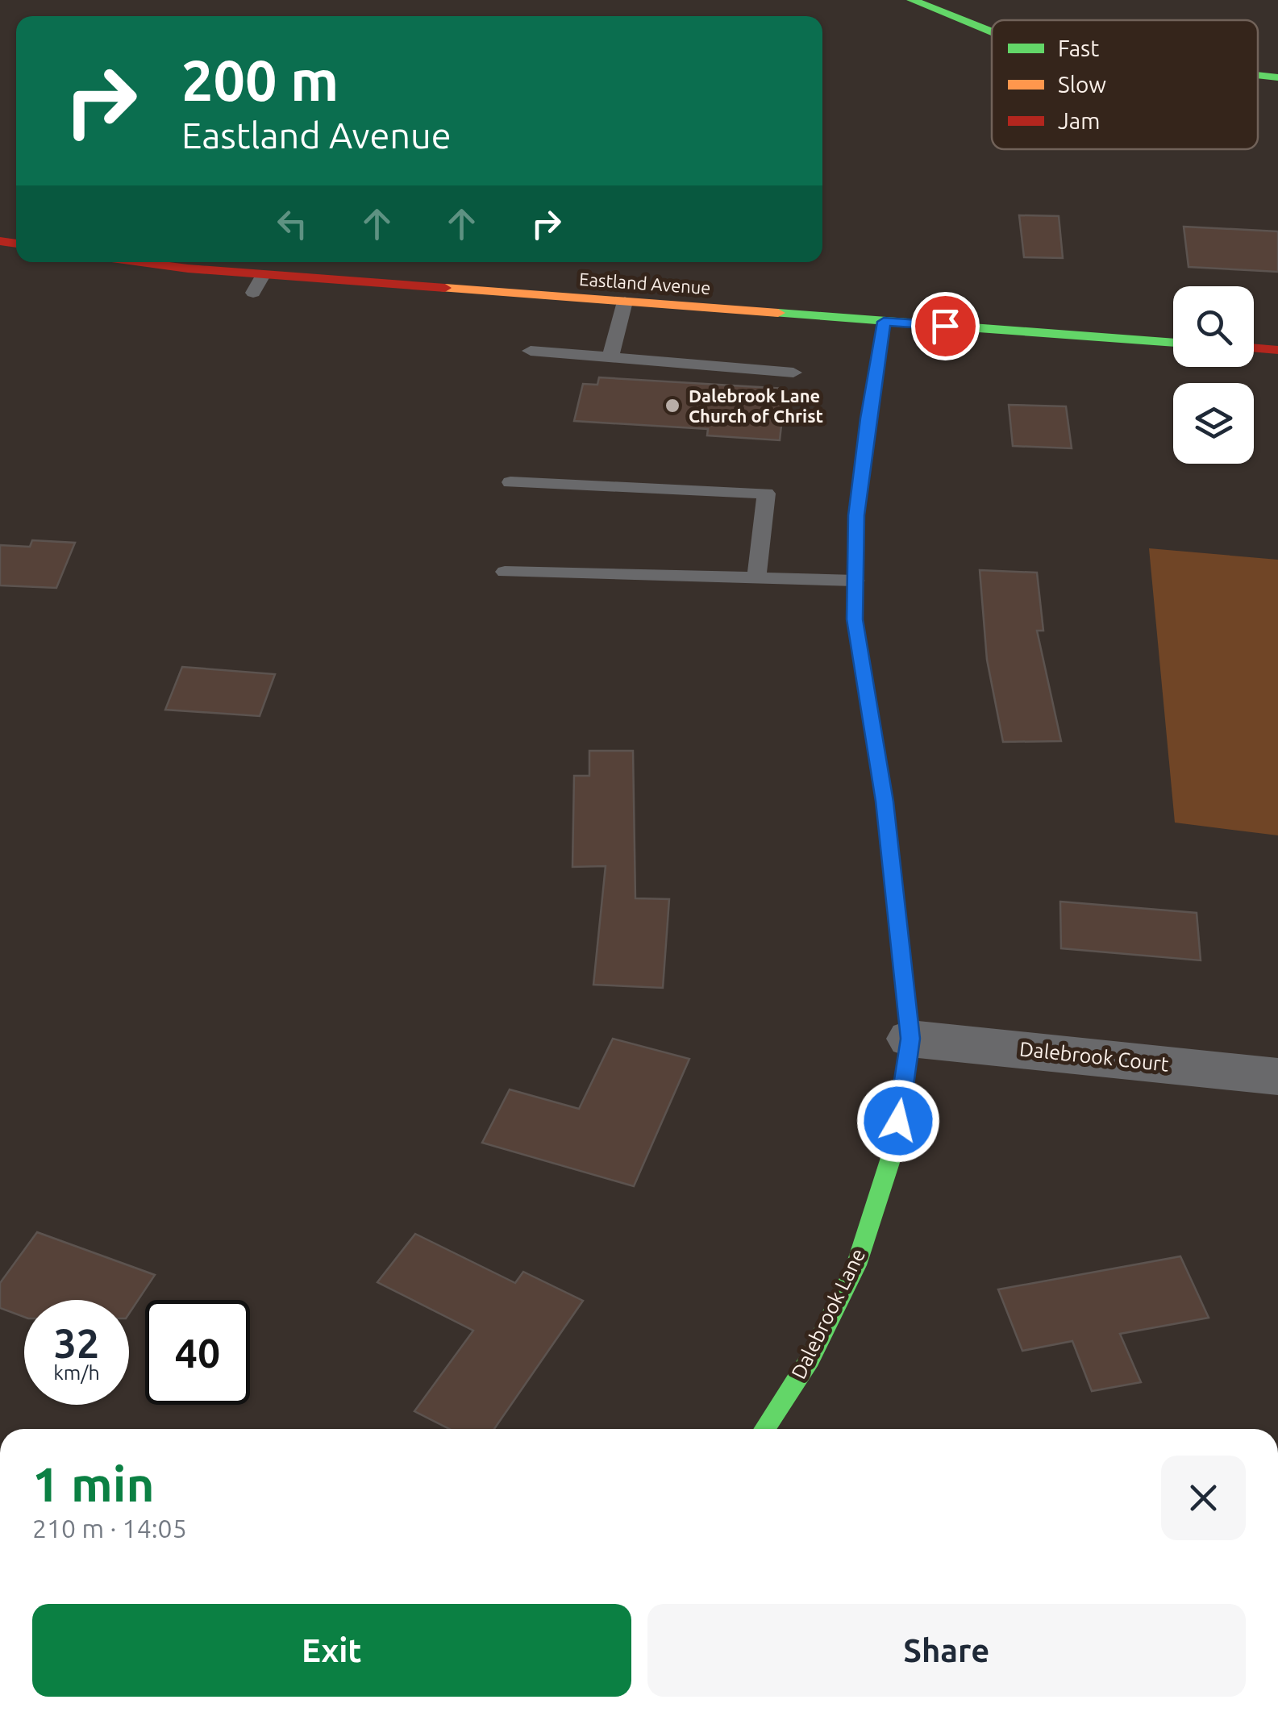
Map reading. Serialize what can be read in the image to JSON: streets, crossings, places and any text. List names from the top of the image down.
{
  "streets": {
    "street": ["Eastland Avenue", "Dalebrook Court", "Dalebrook Lane"]
  },
  "crossings": [
    ["Eastland Avenue", "Dalebrook Lane"],
    ["Dalebrook Court", "Dalebrook Lane"]
  ],
  "places": ["Dalebrook Lane Church of Christ"],
  "legend": ["Fast", "Slow", "Jam"],
  "page": {
    "turn": ["200 m", "Eastland Avenue"],
    "speed": "32 km/h",
    "limit": "40",
    "heading": ["1 min", "210 m · 14:05"],
    "buttons": ["Exit", "Share"]
  }
}
